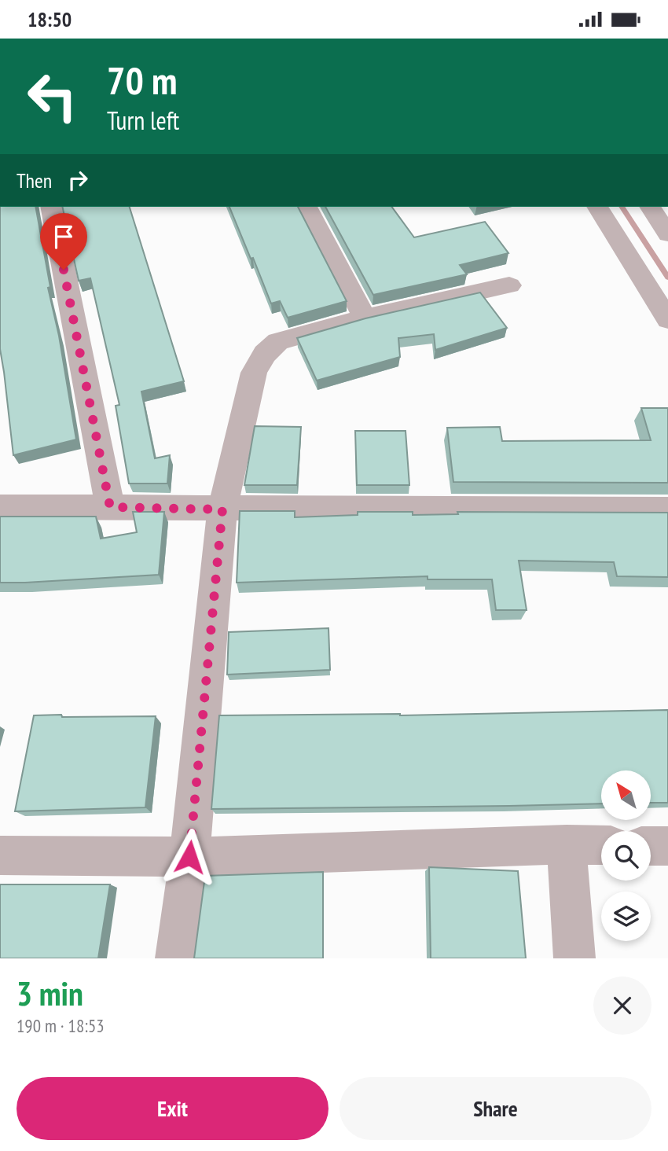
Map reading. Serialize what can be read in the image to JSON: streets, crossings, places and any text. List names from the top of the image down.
{
  "north": "top left",
  "page": {
    "status": "18:50",
    "turn": ["70 m", "Turn left"],
    "then": "Then",
    "heading": ["3 min", "190 m · 18:53"],
    "buttons": ["Exit", "Share"]
  }
}
